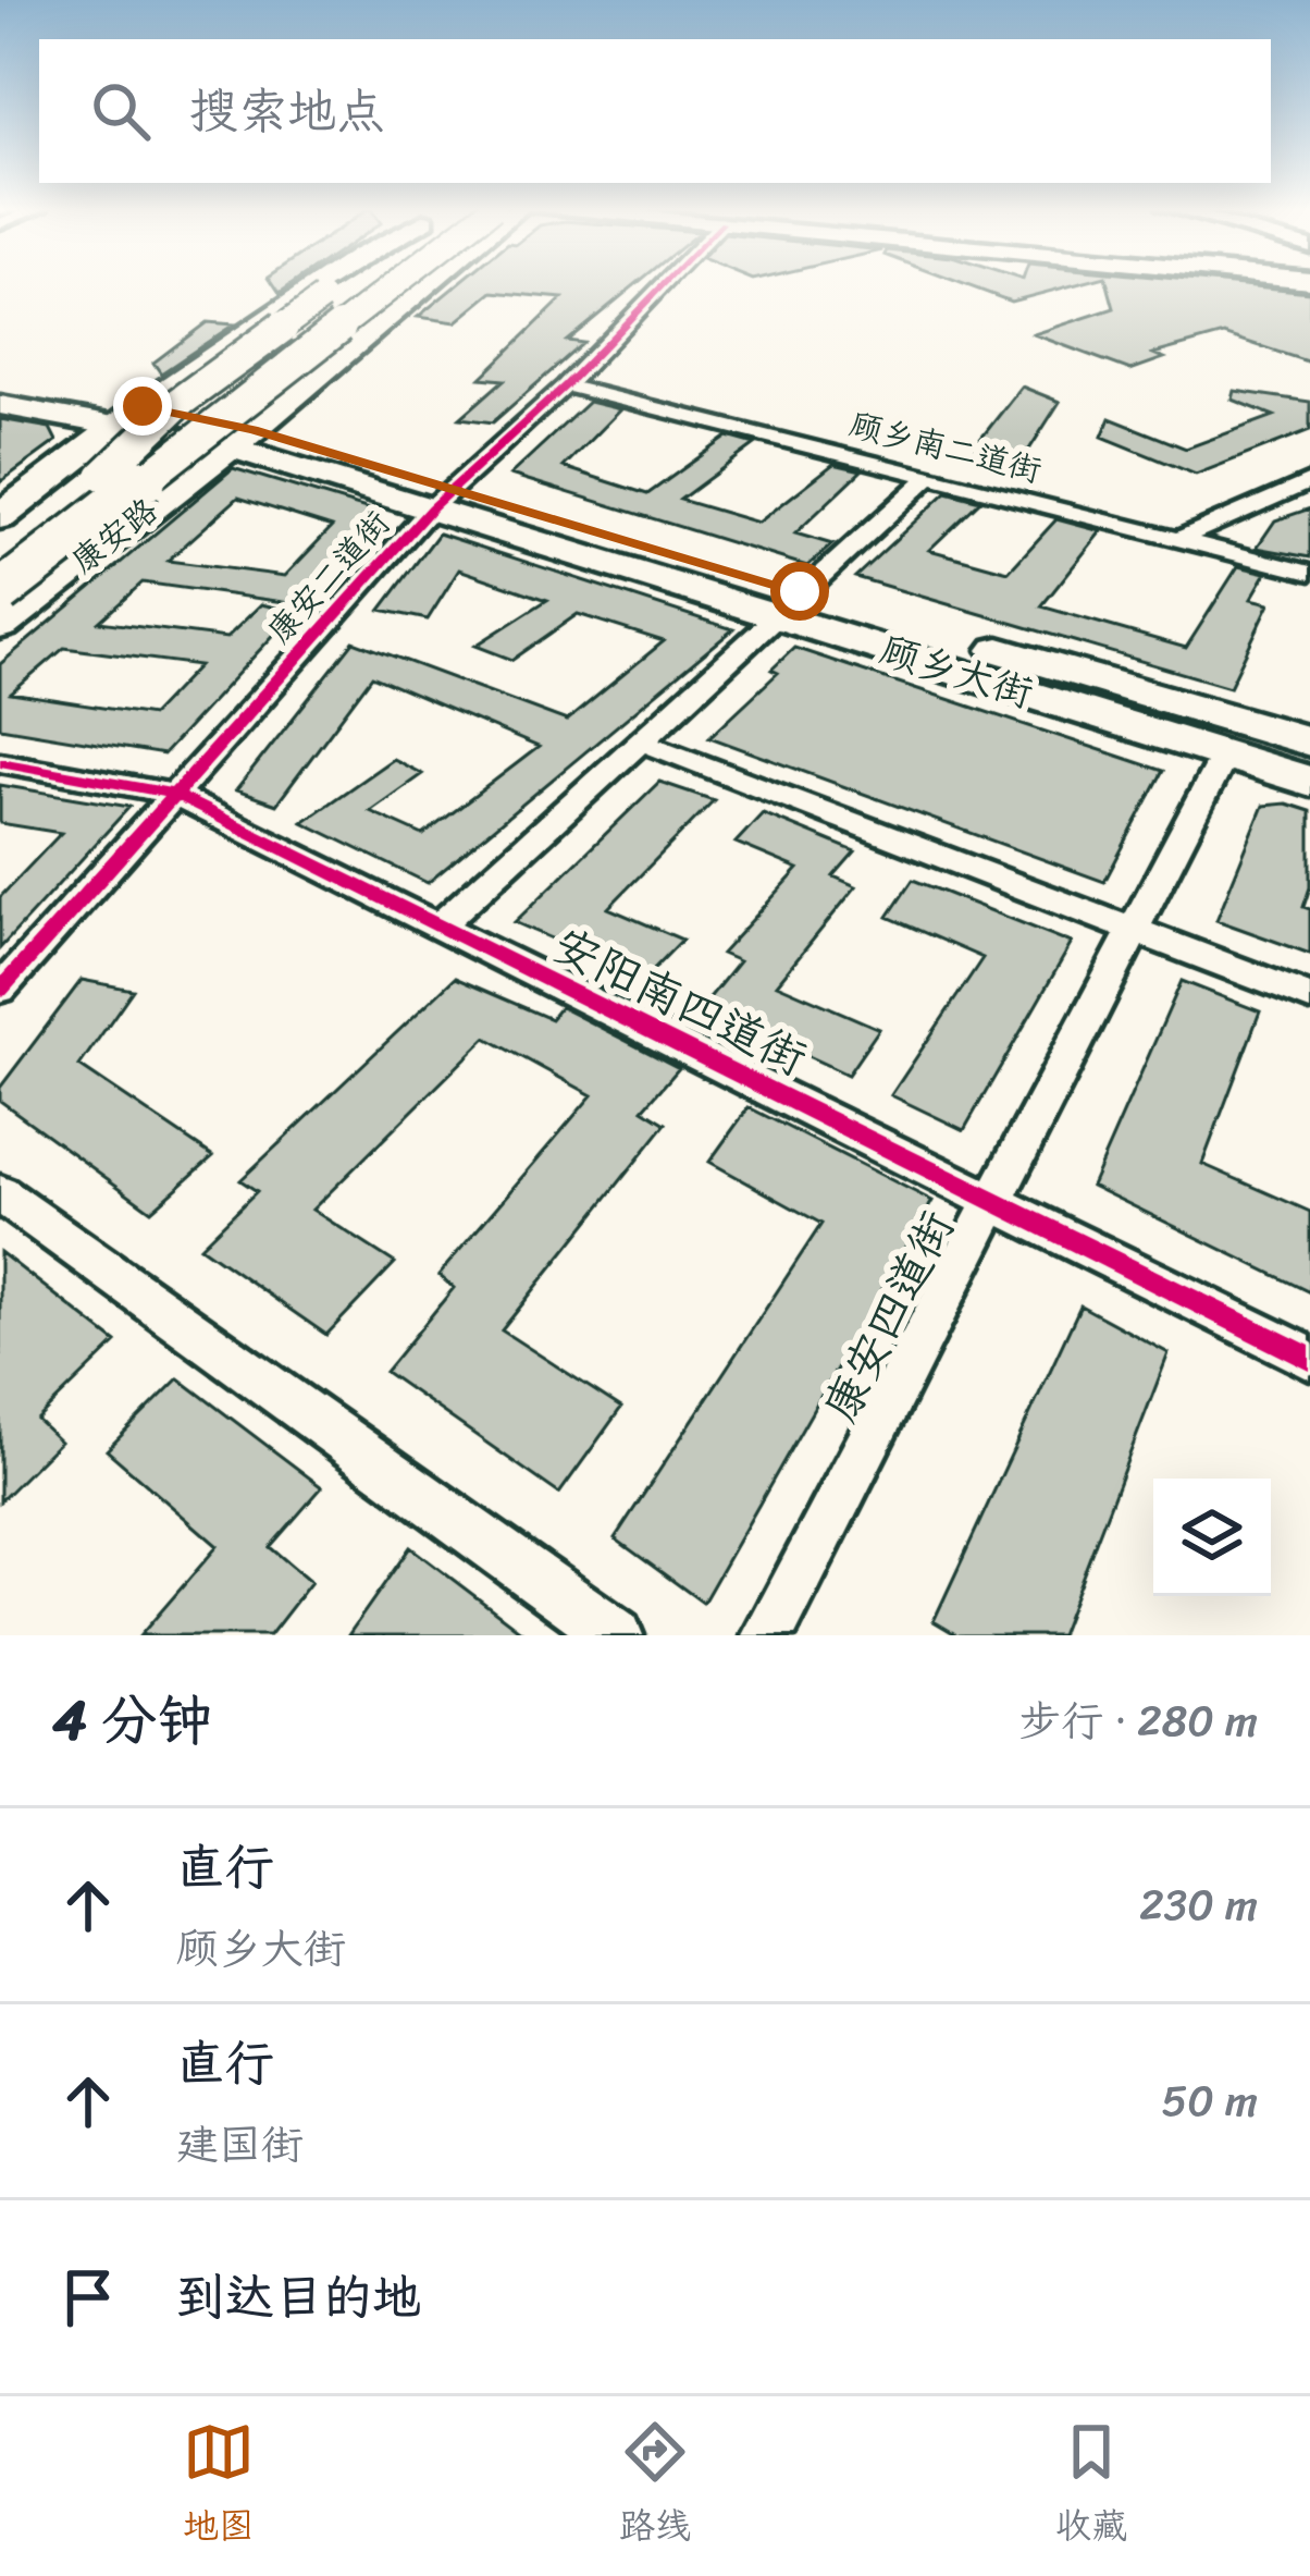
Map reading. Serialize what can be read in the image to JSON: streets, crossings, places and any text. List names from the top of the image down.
{
  "streets": {
    "highway": ["康安路"],
    "main road": ["顾乡大街"],
    "street": [
      "顾乡南二道街",
      "康安二道街",
      "安阳南四道街",
      "康安四道街"
    ]
  },
  "crossings": [
    ["顾乡南二道街", "康安二道街"],
    ["康安路", "顾乡大街"],
    ["康安二道街", "顾乡大街"],
    ["康安二道街", "安阳南四道街"],
    ["顾乡大街", "康安四道街"],
    ["安阳南四道街", "康安四道街"]
  ],
  "page": {
    "search": "搜索地点",
    "heading": ["4 分钟", "步行 · 280 m"],
    "list": [
      ["直行", "顾乡大街", "230 m"],
      ["直行", "建国街", "50 m"],
      "到达目的地"
    ],
    "nav": ["地图", "路线", "收藏"]
  }
}
